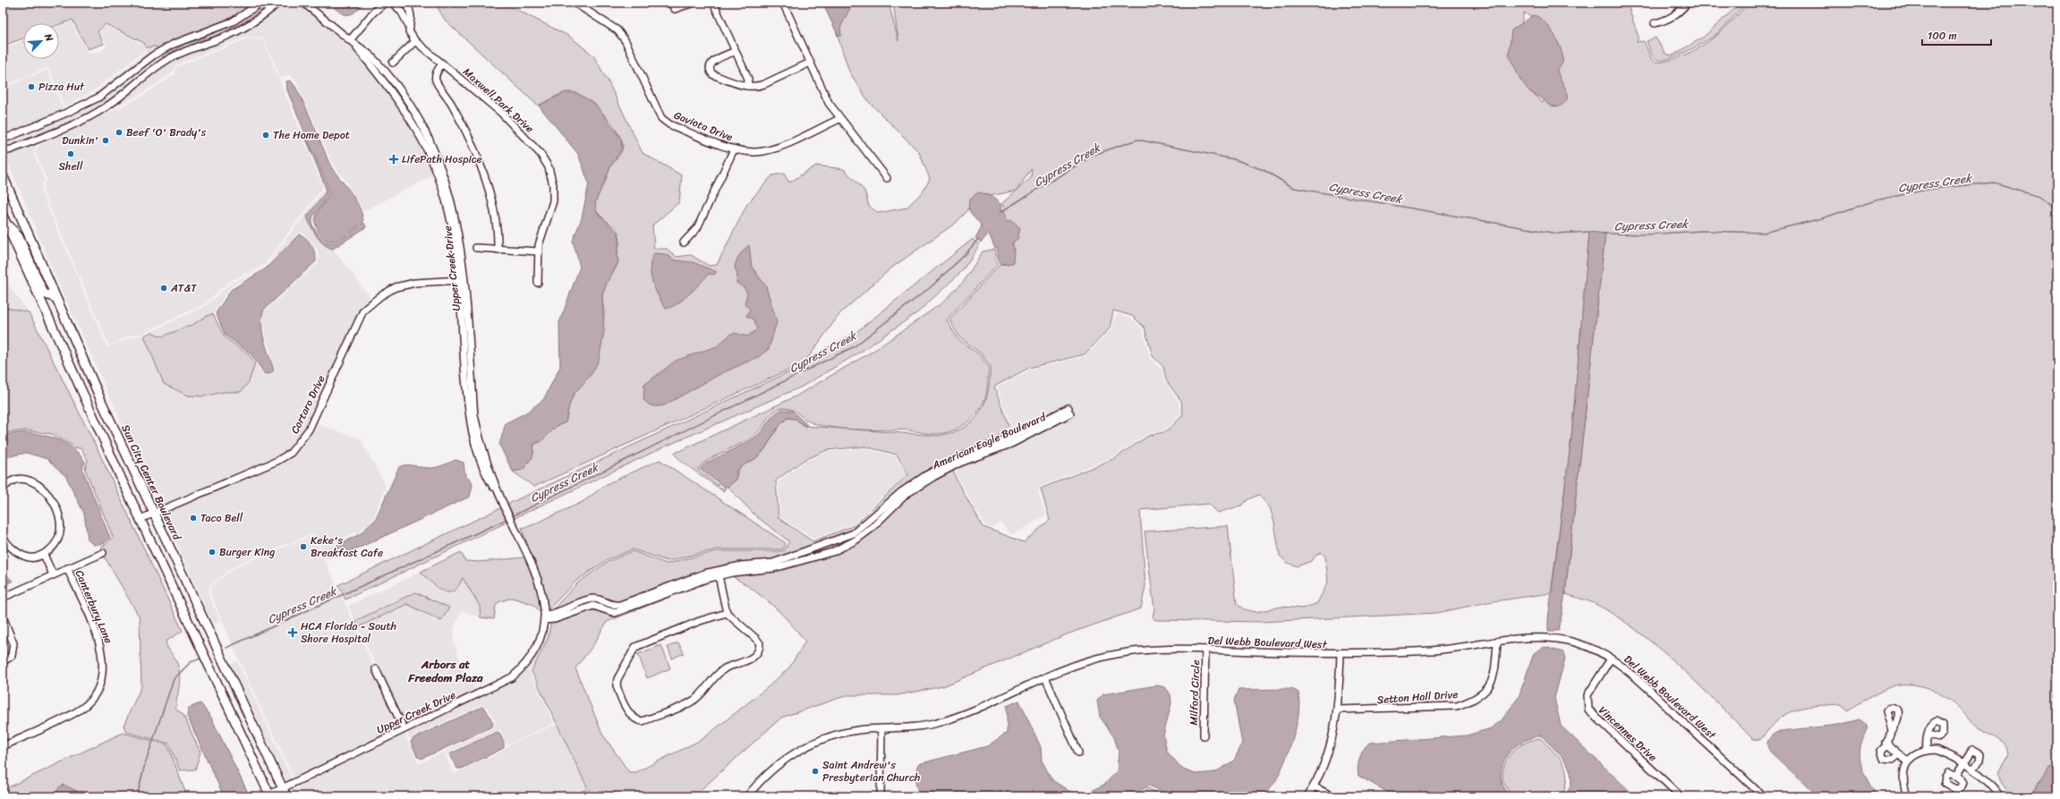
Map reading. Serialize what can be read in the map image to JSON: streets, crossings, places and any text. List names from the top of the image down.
{
  "streets": {
    "main road": ["Sun City Center Boulevard"],
    "street": [
      "Maxwell Park Drive",
      "Gaviota Drive",
      "Upper Creek Drive",
      "Cortaro Drive",
      "American Eagle Boulevard",
      "Canterbury Lane",
      "Del Webb Boulevard West",
      "Milford Circle",
      "Setton Hall Drive",
      "Vincennes Drive"
    ]
  },
  "crossings": [
    ["Upper Creek Drive", "Cortaro Drive"],
    ["Upper Creek Drive", "American Eagle Boulevard"],
    ["Upper Creek Drive", "Sun City Center Boulevard"],
    ["Cortaro Drive", "Sun City Center Boulevard"],
    ["Del Webb Boulevard West", "Milford Circle"],
    ["Del Webb Boulevard West", "Setton Hall Drive"],
    ["Del Webb Boulevard West", "Vincennes Drive"]
  ],
  "districts": ["Arbors at Freedom Plaza"],
  "water": ["Cypress Creek"],
  "places": {
    "other": [
      "Pizza Hut",
      "Beef 'O' Brady's",
      "The Home Depot",
      "Dunkin'",
      "Shell",
      "AT&T",
      "Taco Bell",
      "Keke's Breakfast Cafe",
      "Burger King",
      "Saint Andrew's Presbyterian Church"
    ],
    "health": ["LifePath Hospice", "HCA Florida - South Shore Hospital"]
  },
  "scale_bar": "100 m",
  "north": "top right"
}
